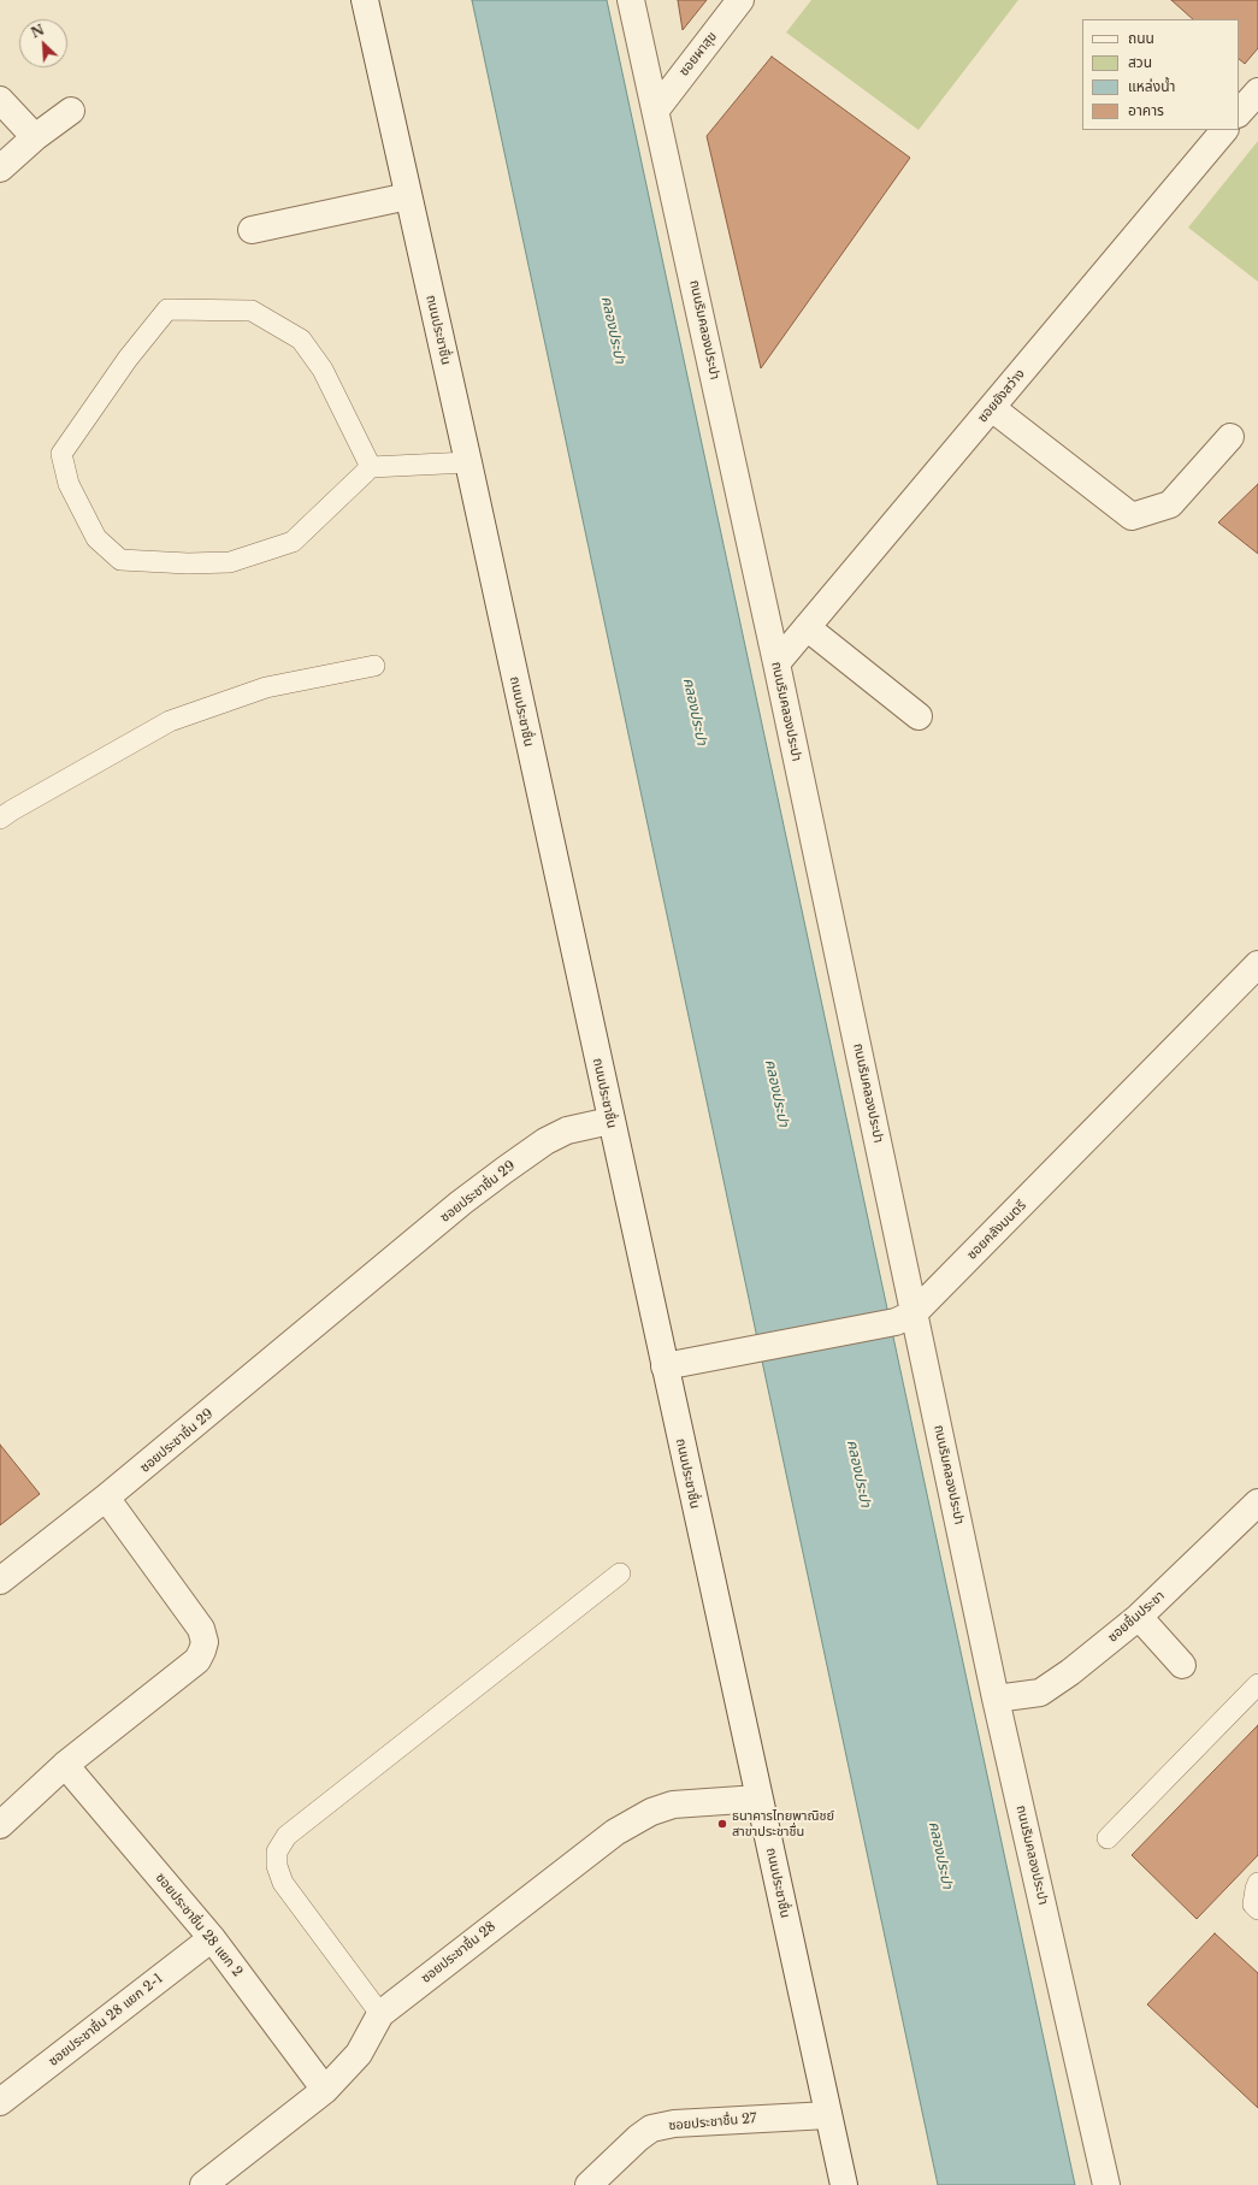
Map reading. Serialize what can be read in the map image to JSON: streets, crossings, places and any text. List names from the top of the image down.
{
  "streets": {
    "street": [
      "ซอยผาสุข",
      "ถนนประชาชื่น",
      "ถนนริมคลองประปา",
      "ซอยยังสว่าง",
      "ซอยประชาชื่น 29",
      "ซอยคลังมนตรี",
      "ซอยชื่นประชา",
      "ซอยประชาชื่น 28 แยก 2",
      "ซอยประชาชื่น 28",
      "ซอยประชาชื่น 28 แยก 2-1",
      "ซอยประชาชื่น 27"
    ]
  },
  "crossings": [
    ["ซอยผาสุข", "ถนนริมคลองประปา"],
    ["ถนนประชาชื่น", "ซอยประชาชื่น 29"],
    ["ถนนประชาชื่น", "ซอยประชาชื่น 28"],
    ["ถนนประชาชื่น", "ซอยประชาชื่น 27"],
    ["ถนนริมคลองประปา", "ซอยยังสว่าง"],
    ["ถนนริมคลองประปา", "ซอยคลังมนตรี"],
    ["ถนนริมคลองประปา", "ซอยชื่นประชา"],
    ["ซอยประชาชื่น 28 แยก 2", "ซอยประชาชื่น 28"],
    ["ซอยประชาชื่น 28 แยก 2", "ซอยประชาชื่น 28 แยก 2-1"]
  ],
  "water": ["คลองประปา"],
  "places": ["ธนาคารไทยพาณิชย์ สาขาประชาชื่น"],
  "legend": [
    "ถนน",
    "สวน",
    "แหล่งน้ำ",
    "อาคาร"
  ],
  "north": "top left"
}
